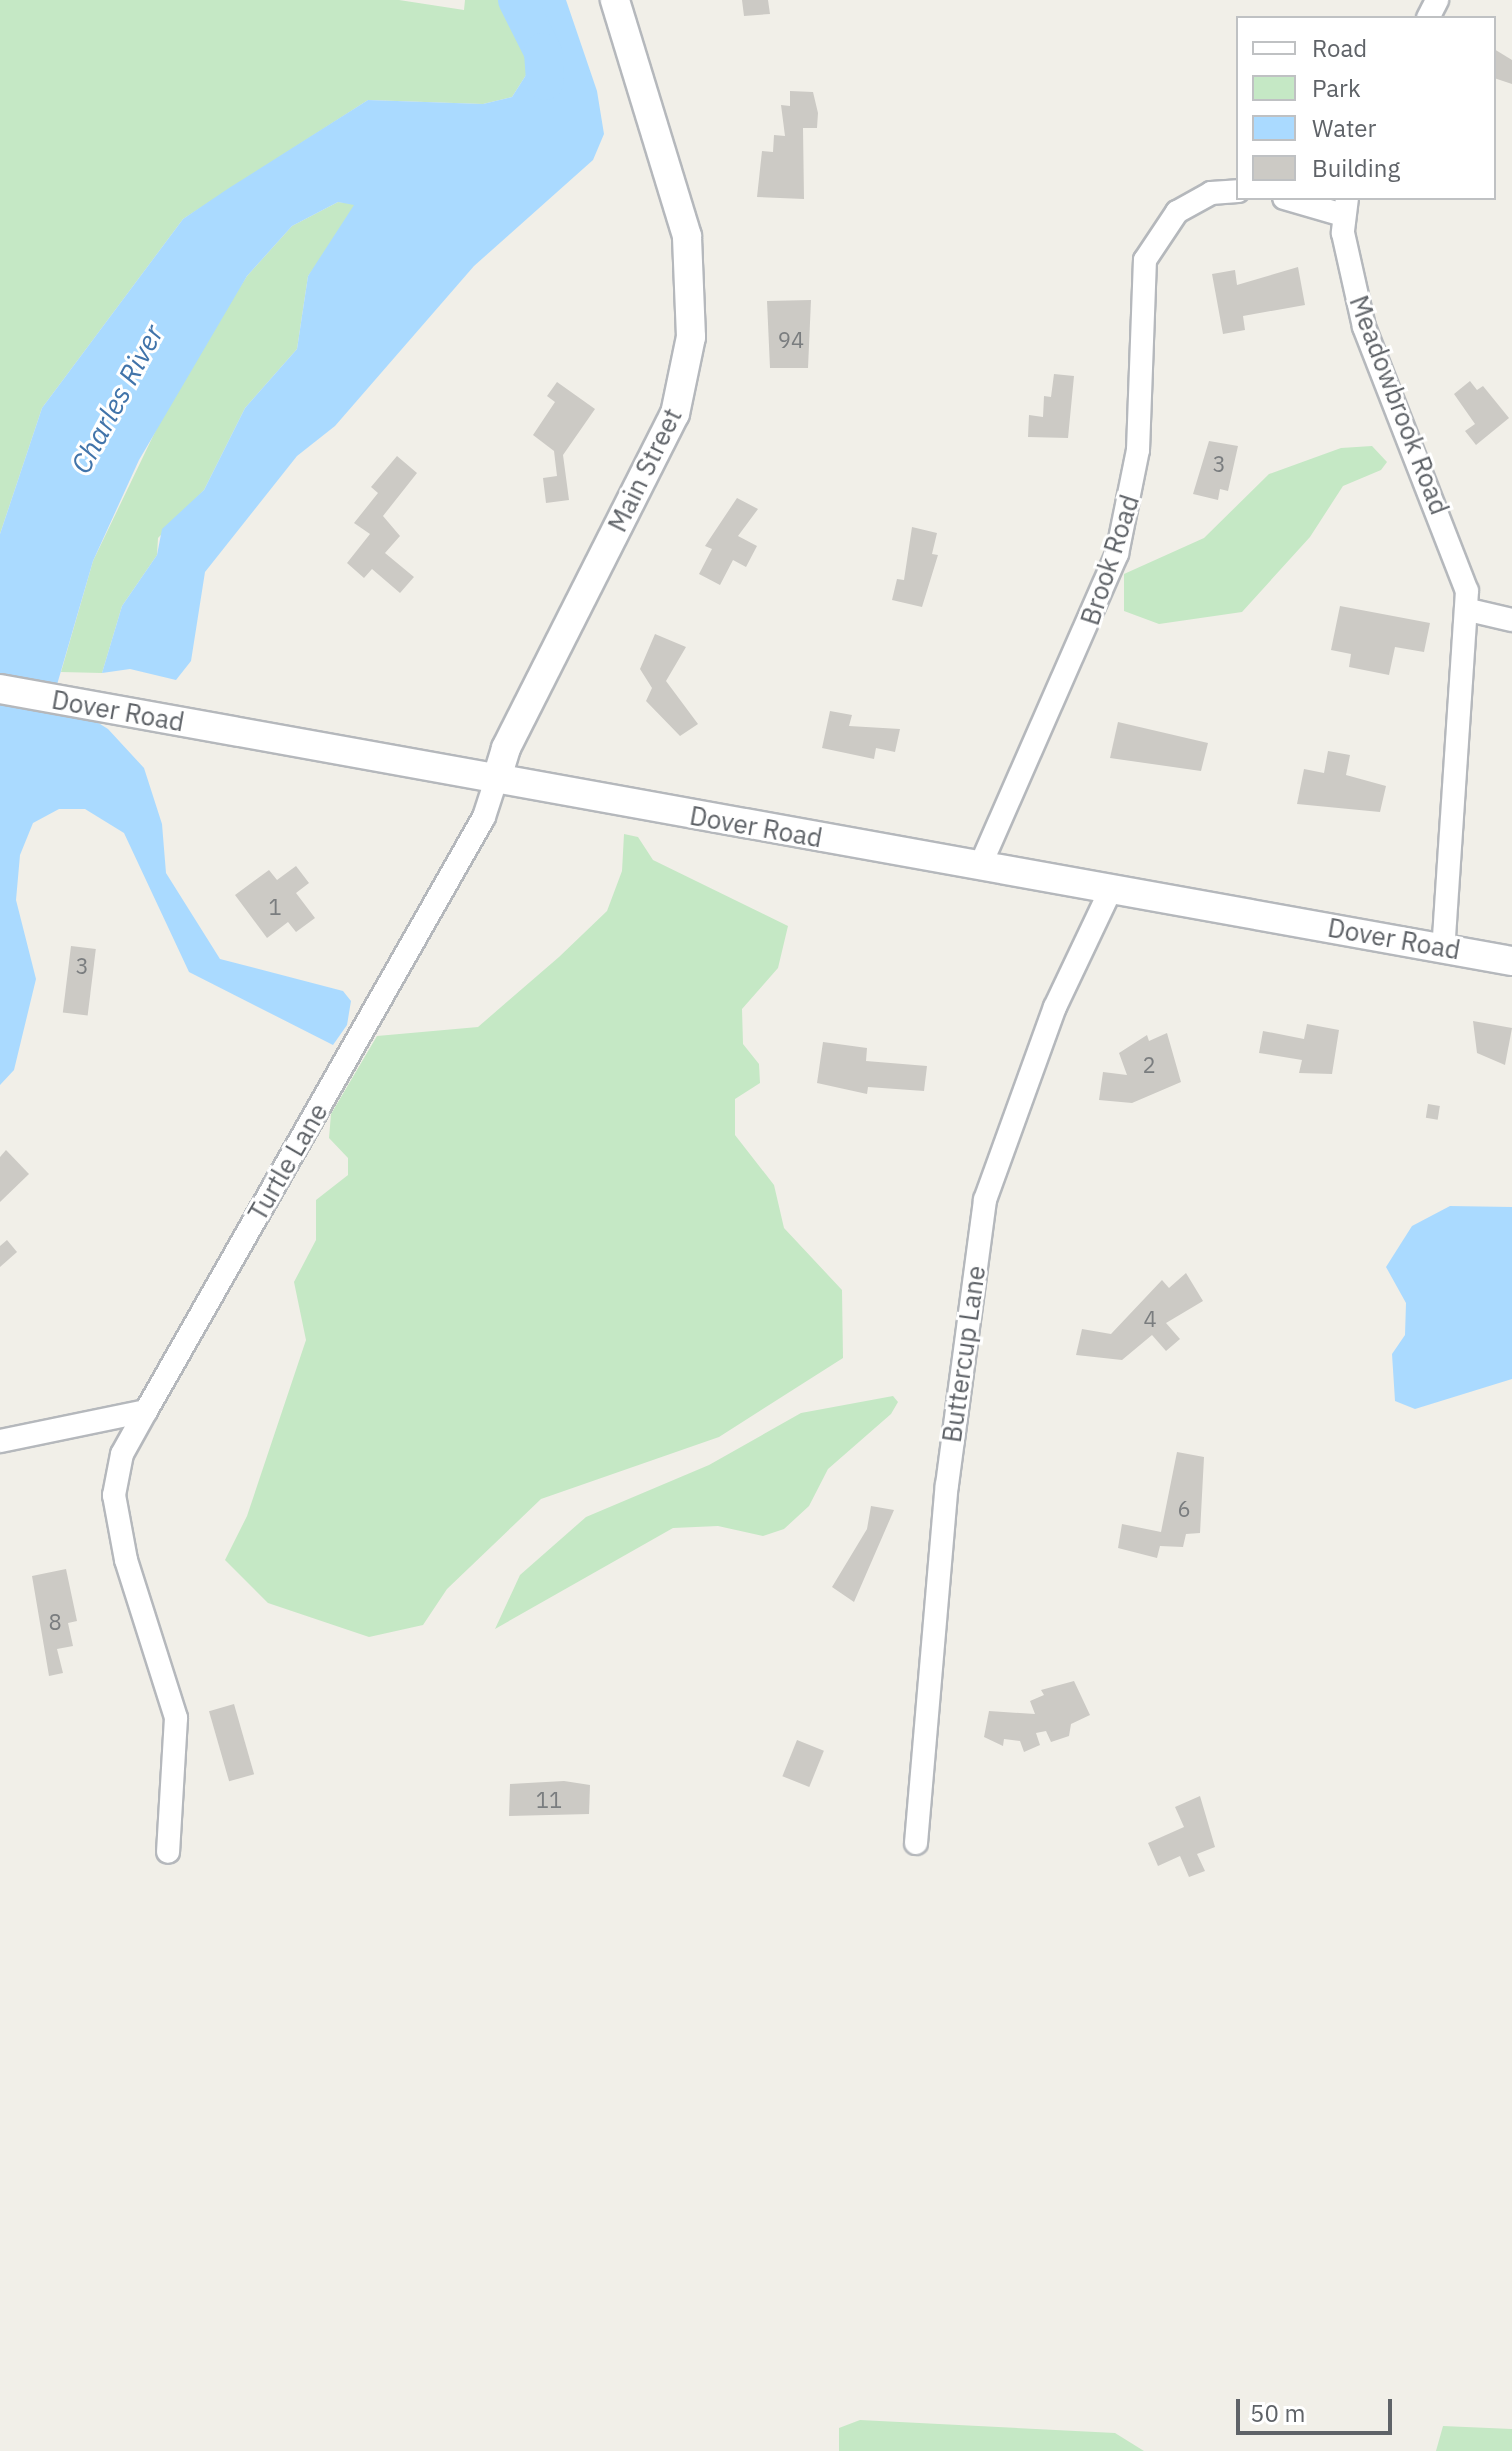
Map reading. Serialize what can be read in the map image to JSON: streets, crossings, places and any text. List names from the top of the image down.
{
  "streets": {
    "street": [
      "Meadowbrook Road",
      "Main Street",
      "Brook Road",
      "Dover Road",
      "Turtle Lane",
      "Buttercup Lane"
    ]
  },
  "crossings": [
    ["Meadowbrook Road", "Dover Road"],
    ["Main Street", "Dover Road"],
    ["Main Street", "Turtle Lane"],
    ["Brook Road", "Dover Road"],
    ["Dover Road", "Turtle Lane"],
    ["Dover Road", "Buttercup Lane"]
  ],
  "water": ["Charles River"],
  "house_numbers": [
    "94",
    "3",
    "1",
    "3",
    "2",
    "4",
    "6",
    "8",
    "11"
  ],
  "legend": [
    "Road",
    "Park",
    "Water",
    "Building"
  ],
  "scale_bar": "50 m"
}
